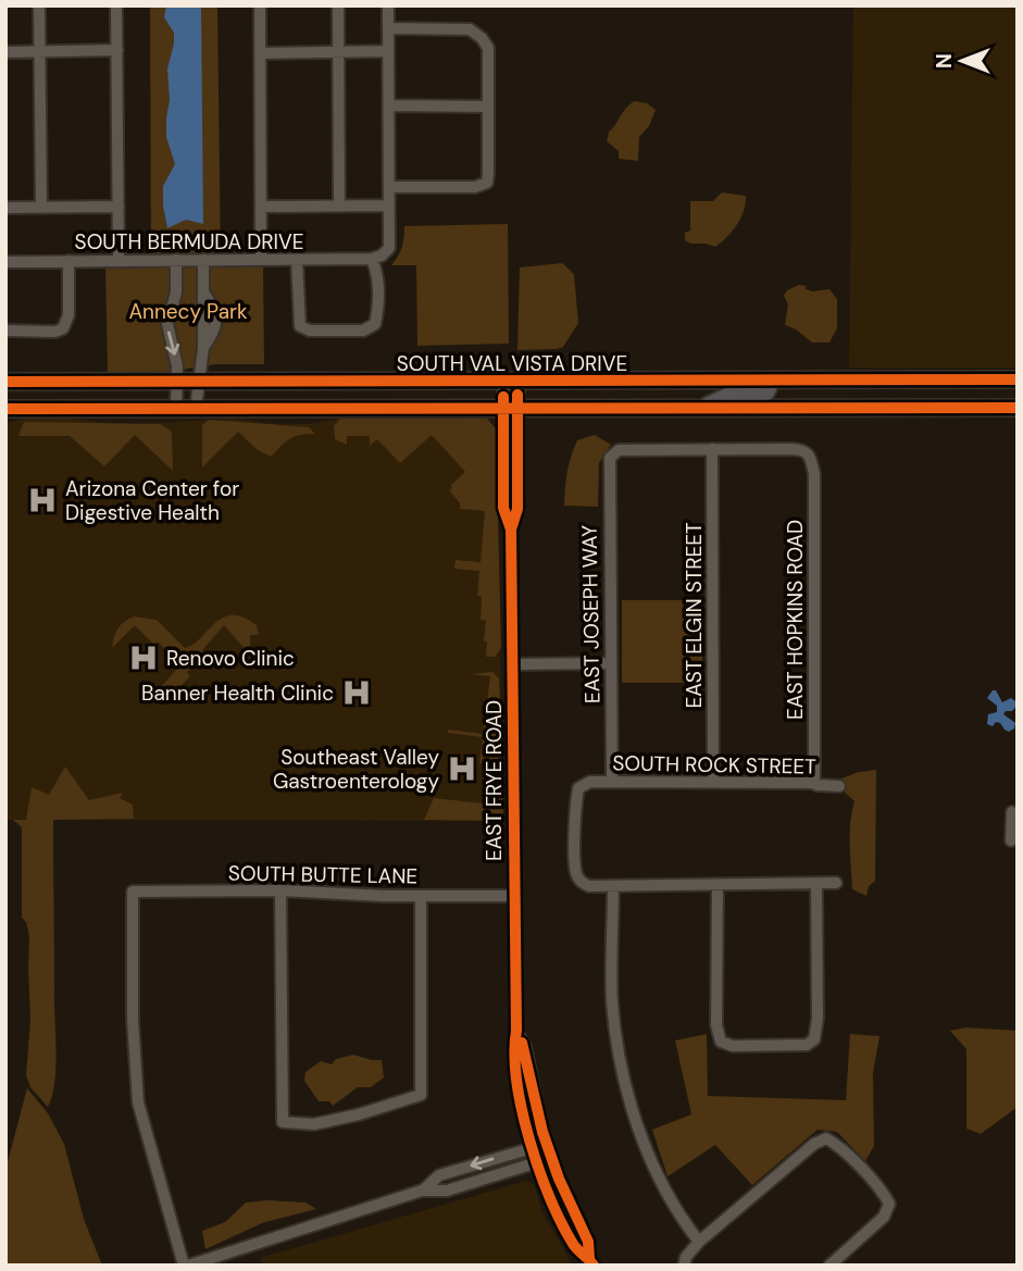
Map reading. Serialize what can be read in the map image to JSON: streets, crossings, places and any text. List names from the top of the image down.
{
  "streets": {
    "main road": ["SOUTH VAL VISTA DRIVE"],
    "street": [
      "SOUTH BERMUDA DRIVE",
      "EAST JOSEPH WAY",
      "EAST ELGIN STREET",
      "EAST HOPKINS ROAD",
      "SOUTH ROCK STREET",
      "EAST FRYE ROAD",
      "SOUTH BUTTE LANE"
    ]
  },
  "crossings": [
    ["SOUTH VAL VISTA DRIVE", "EAST FRYE ROAD"],
    ["EAST JOSEPH WAY", "EAST ELGIN STREET"],
    ["EAST JOSEPH WAY", "EAST HOPKINS ROAD"],
    ["EAST JOSEPH WAY", "SOUTH ROCK STREET"],
    ["EAST ELGIN STREET", "EAST HOPKINS ROAD"],
    ["EAST ELGIN STREET", "SOUTH ROCK STREET"],
    ["EAST HOPKINS ROAD", "SOUTH ROCK STREET"],
    ["EAST FRYE ROAD", "SOUTH BUTTE LANE"]
  ],
  "parks": ["Annecy Park"],
  "places": {
    "hospital": [
      "Arizona Center for Digestive Health",
      "Renovo Clinic",
      "Banner Health Clinic",
      "Southeast Valley Gastroenterology"
    ]
  },
  "north": "left"
}
